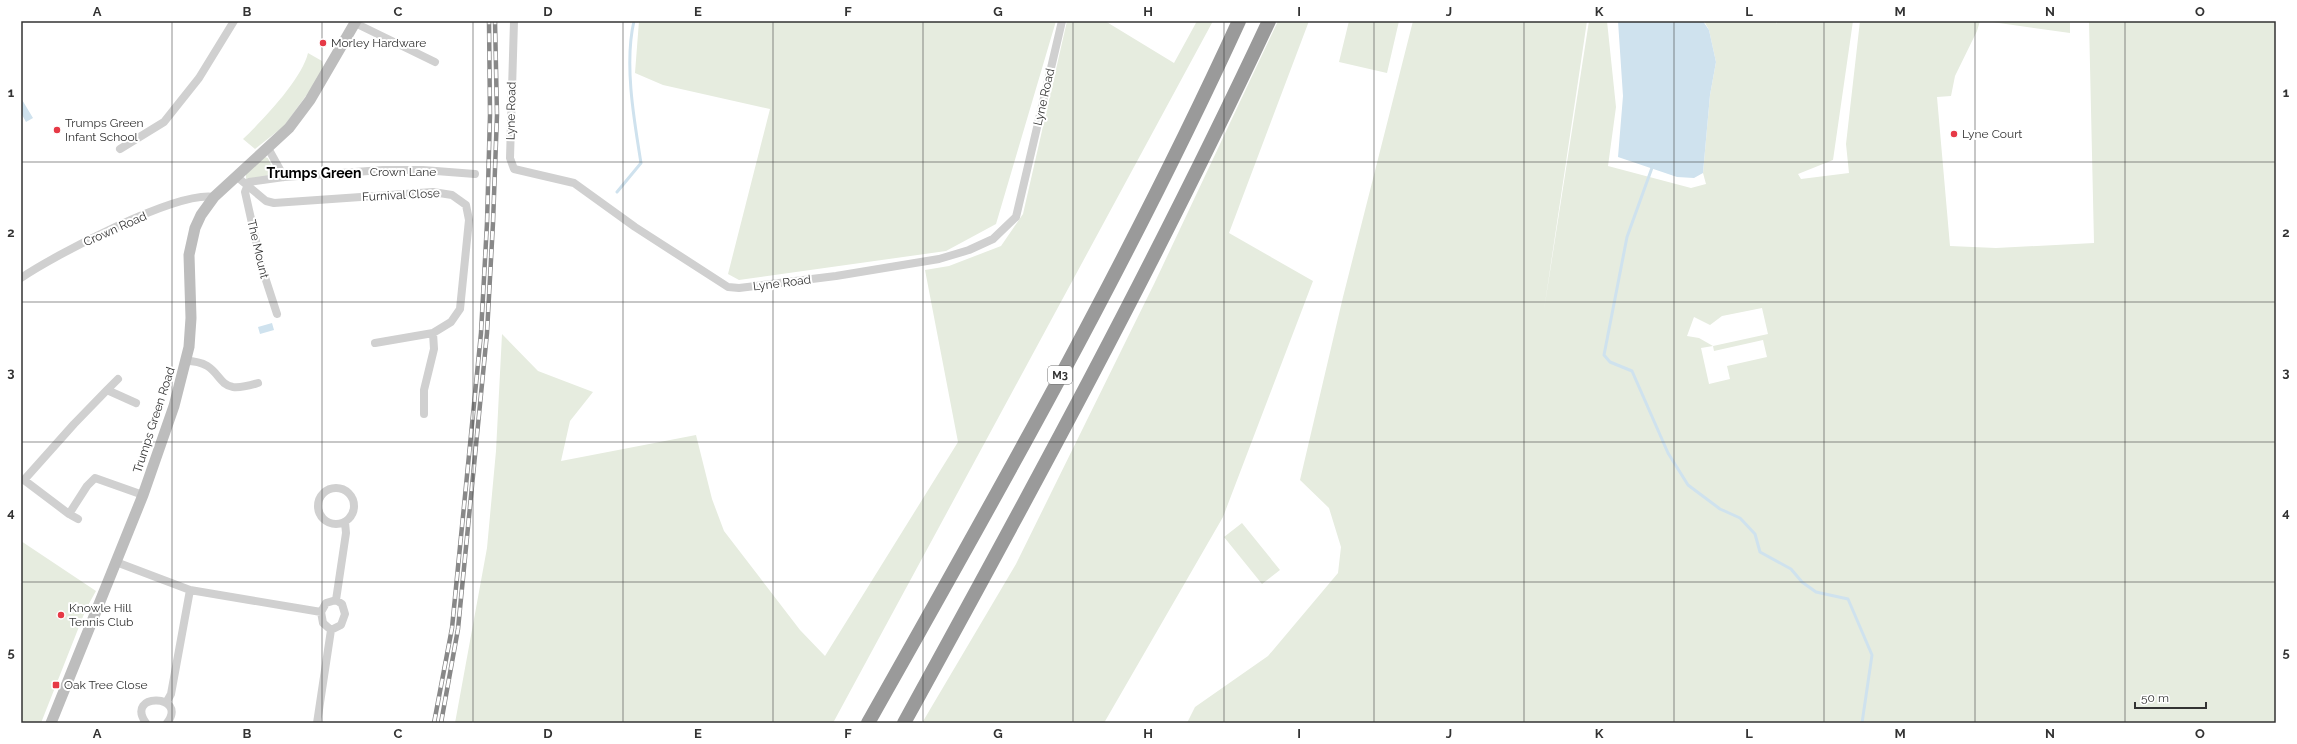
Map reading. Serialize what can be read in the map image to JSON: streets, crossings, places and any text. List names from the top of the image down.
{
  "streets": {
    "highway": ["M3"],
    "street": [
      "Lyne Road",
      "Crown Lane",
      "Furnival Close",
      "Crown Road",
      "The Mount",
      "Trumps Green Road"
    ]
  },
  "crossings": [
    ["Crown Lane", "Furnival Close"],
    ["Crown Lane", "The Mount"],
    ["Furnival Close", "The Mount"],
    ["Furnival Close", "Trumps Green Road"],
    ["Crown Road", "Trumps Green Road"]
  ],
  "districts": ["Trumps Green"],
  "places": {
    "other": [
      "Morley Hardware",
      "Trumps Green Infant School",
      "Lyne Court",
      "Knowle Hill Tennis Club"
    ],
    "transit": ["Oak Tree Close"]
  },
  "scale_bar": "50 m",
  "grid": {
    "columns": [
      "A",
      "B",
      "C",
      "D",
      "E",
      "F",
      "G",
      "H",
      "I",
      "J",
      "K",
      "L",
      "M",
      "N",
      "O"
    ],
    "rows": [
      "1",
      "2",
      "3",
      "4",
      "5"
    ]
  }
}
